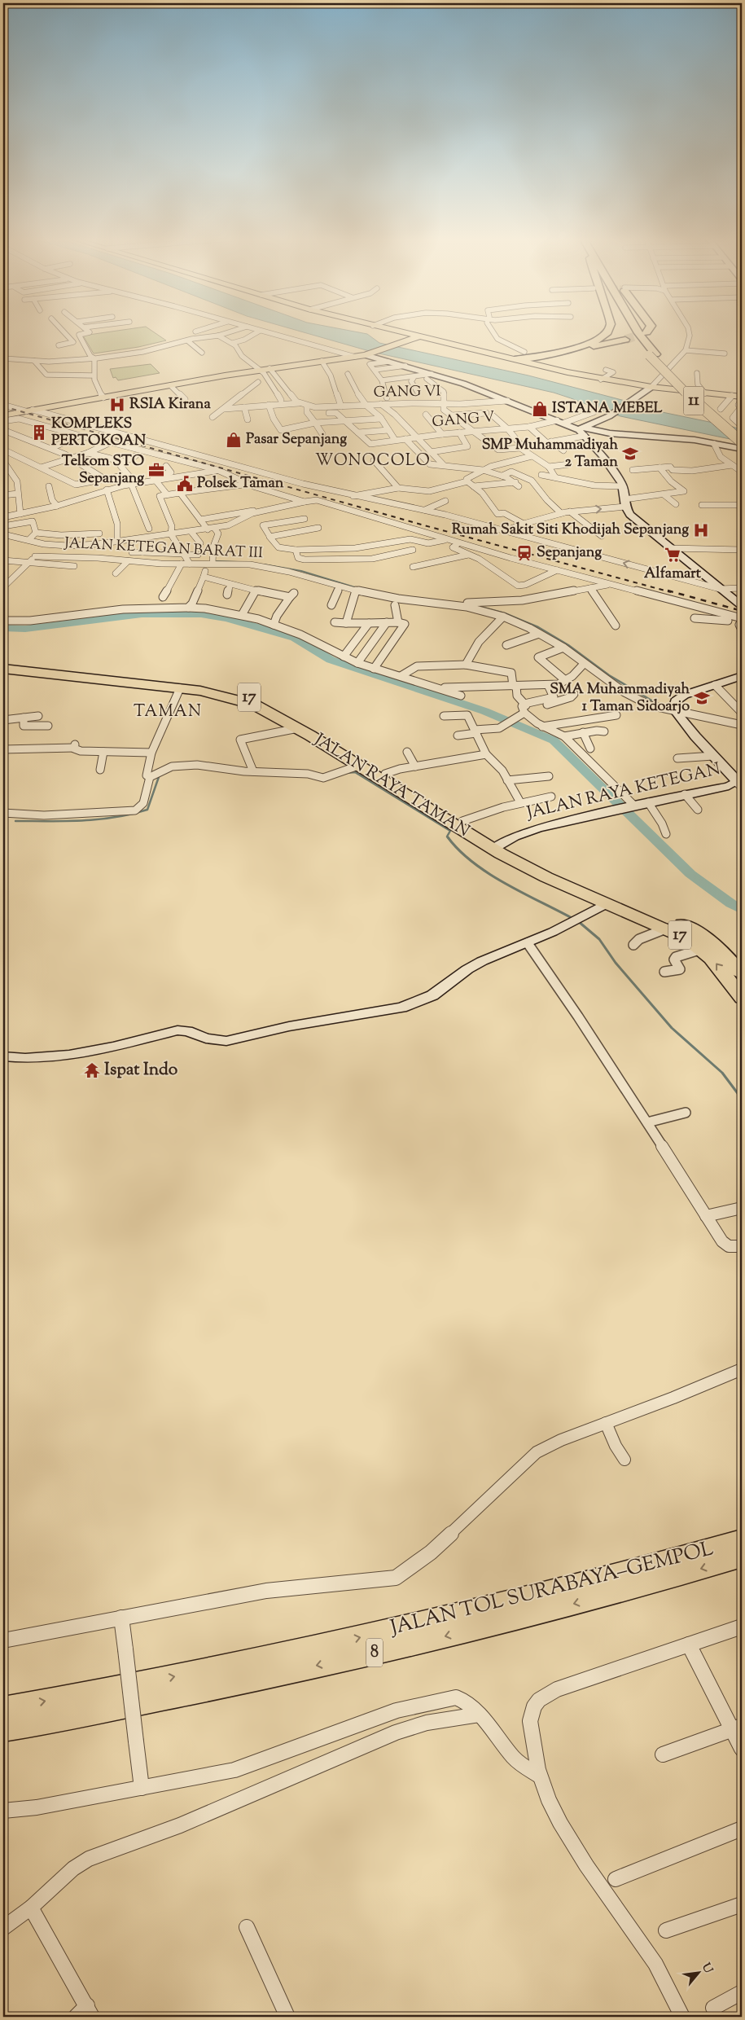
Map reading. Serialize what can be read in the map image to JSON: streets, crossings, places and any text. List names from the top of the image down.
{
  "streets": {
    "highway": [
      "11",
      "17",
      "JALAN RAYA TAMAN",
      "JALAN TOL SURABAYA–GEMPOL",
      "8"
    ],
    "main road": ["JALAN RAYA KETEGAN"],
    "street": ["GANG VI", "GANG V", "JALAN KETEGAN BARAT III"]
  },
  "crossings": [
    ["JALAN RAYA TAMAN", "JALAN RAYA KETEGAN"]
  ],
  "districts": ["WONOCOLO", "TAMAN"],
  "places": {
    "hospital": ["RSIA Kirana", "Rumah Sakit Siti Khodijah Sepanjang"],
    "shop": ["ISTANA MEBEL", "Pasar Sepanjang"],
    "building": ["KOMPLEKS PERTOKOAN"],
    "school or university": ["SMP Muhammadiyah 2 Taman", "SMA Muhammadiyah 1 Taman Sidoarjo"],
    "office": ["Telkom STO Sepanjang"],
    "public building": ["Polsek Taman"],
    "station": ["Sepanjang"],
    "supermarket": ["Alfamart"],
    "temple": ["Ispat Indo"]
  },
  "north": "top right"
}
